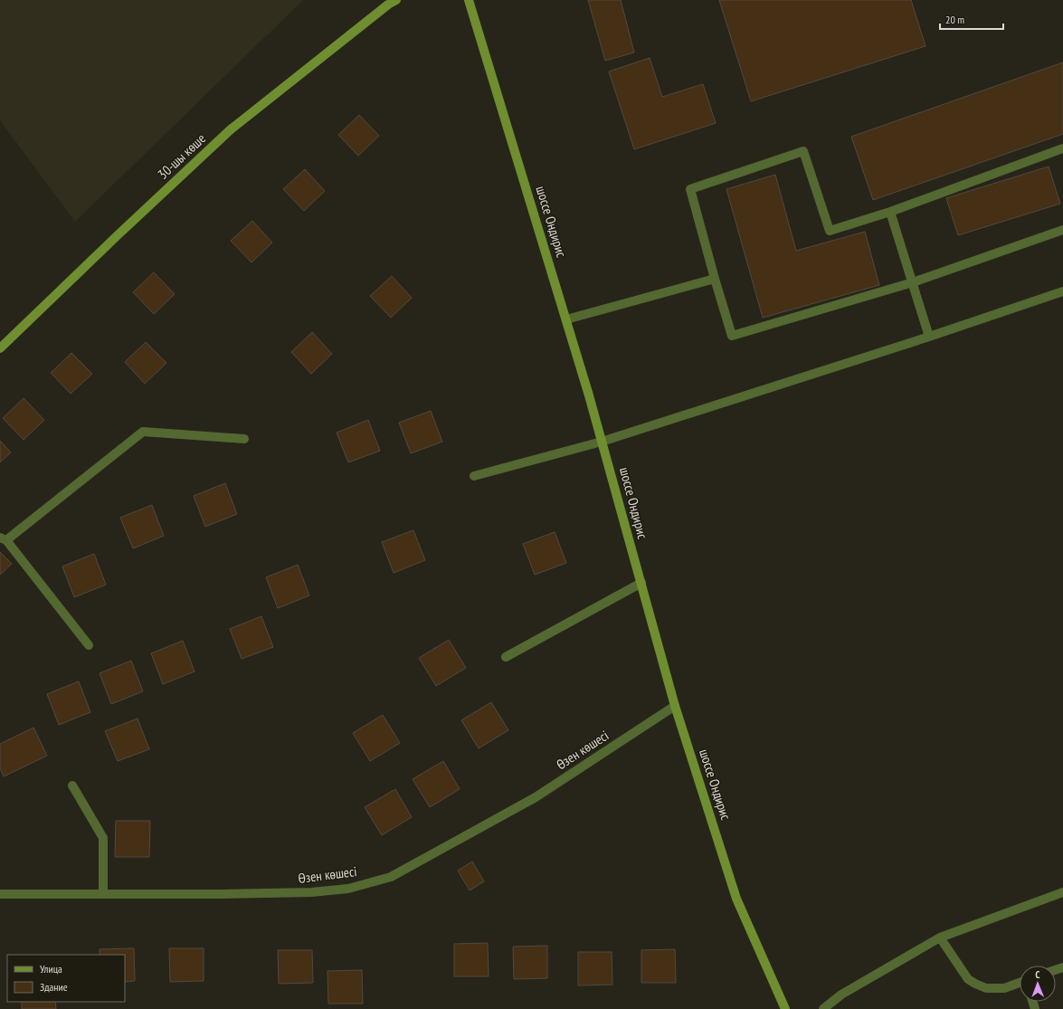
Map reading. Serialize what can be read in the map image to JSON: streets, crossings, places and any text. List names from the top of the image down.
{
  "streets": {
    "main road": ["30-шы көше", "шоссе Ондирис"],
    "street": ["Өзен көшесі"]
  },
  "crossings": [
    ["шоссе Ондирис", "Өзен көшесі"]
  ],
  "legend": ["Улица", "Здание"],
  "scale_bar": "20 m",
  "north": "top"
}
